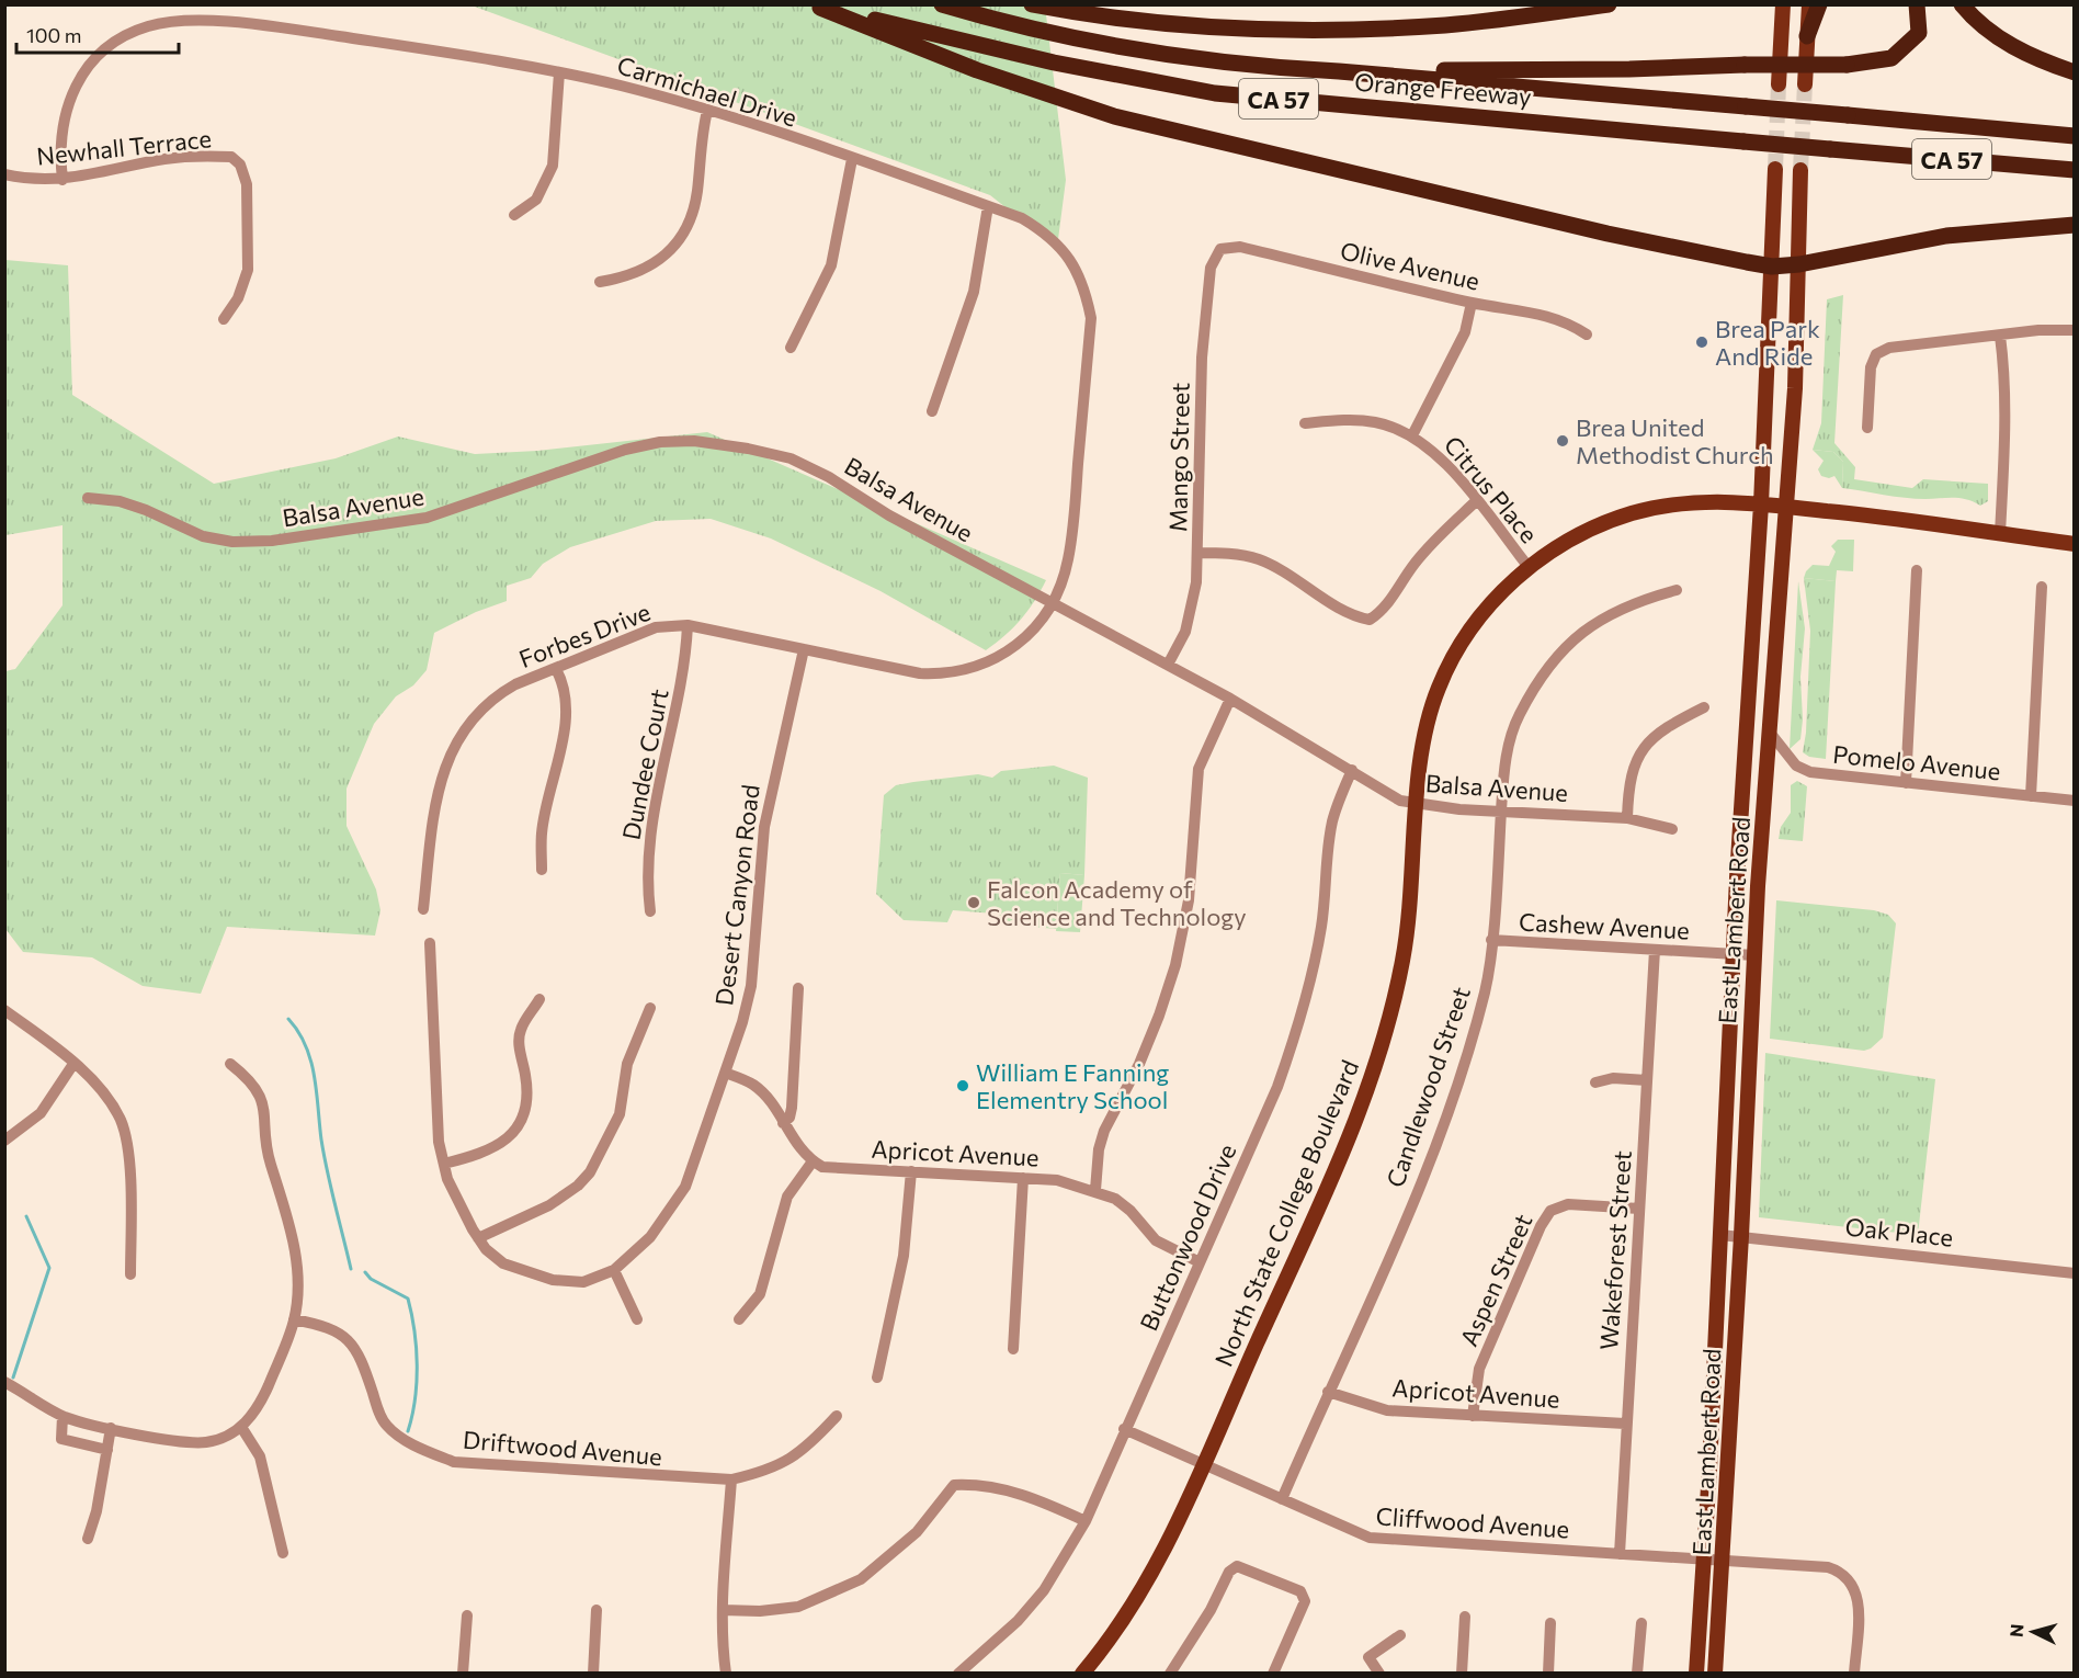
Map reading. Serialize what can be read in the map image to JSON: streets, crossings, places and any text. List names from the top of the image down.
{
  "streets": {
    "highway": ["Orange Freeway", "CA 57"],
    "main road": ["East Lambert Road", "North State College Boulevard"],
    "street": [
      "Carmichael Drive",
      "Newhall Terrace",
      "Olive Avenue",
      "Mango Street",
      "Citrus Place",
      "Balsa Avenue",
      "Forbes Drive",
      "Pomelo Avenue",
      "Dundee Court",
      "Desert Canyon Road",
      "Cashew Avenue",
      "Candlewood Street",
      "Apricot Avenue",
      "Oak Place",
      "Buttonwood Drive",
      "Wakeforest Street",
      "Aspen Street",
      "Driftwood Avenue",
      "Cliffwood Avenue"
    ]
  },
  "crossings": [
    ["Carmichael Drive", "Newhall Terrace"],
    ["Carmichael Drive", "Balsa Avenue"],
    ["Carmichael Drive", "Forbes Drive"],
    ["Olive Avenue", "Mango Street"],
    ["Mango Street", "Balsa Avenue"],
    ["Citrus Place", "North State College Boulevard"],
    ["Balsa Avenue", "Forbes Drive"],
    ["Balsa Avenue", "Candlewood Street"],
    ["Balsa Avenue", "North State College Boulevard"],
    ["Balsa Avenue", "Buttonwood Drive"],
    ["Forbes Drive", "Dundee Court"],
    ["Forbes Drive", "Desert Canyon Road"],
    ["Pomelo Avenue", "East Lambert Road"],
    ["East Lambert Road", "Cashew Avenue"],
    ["East Lambert Road", "North State College Boulevard"],
    ["East Lambert Road", "Oak Place"],
    ["East Lambert Road", "Cliffwood Avenue"],
    ["Cashew Avenue", "Candlewood Street"],
    ["Cashew Avenue", "Wakeforest Street"],
    ["Candlewood Street", "Apricot Avenue"],
    ["Candlewood Street", "Cliffwood Avenue"],
    ["Apricot Avenue", "Buttonwood Drive"],
    ["Apricot Avenue", "Wakeforest Street"],
    ["Apricot Avenue", "Aspen Street"],
    ["North State College Boulevard", "Cliffwood Avenue"],
    ["Buttonwood Drive", "Cliffwood Avenue"],
    ["Wakeforest Street", "Aspen Street"],
    ["Wakeforest Street", "Cliffwood Avenue"]
  ],
  "places": [
    "Brea Park And Ride",
    "Brea United Methodist Church",
    "Falcon Academy of Science and Technology",
    "William E Fanning Elementry School"
  ],
  "scale_bar": "100 m",
  "north": "left"
}
